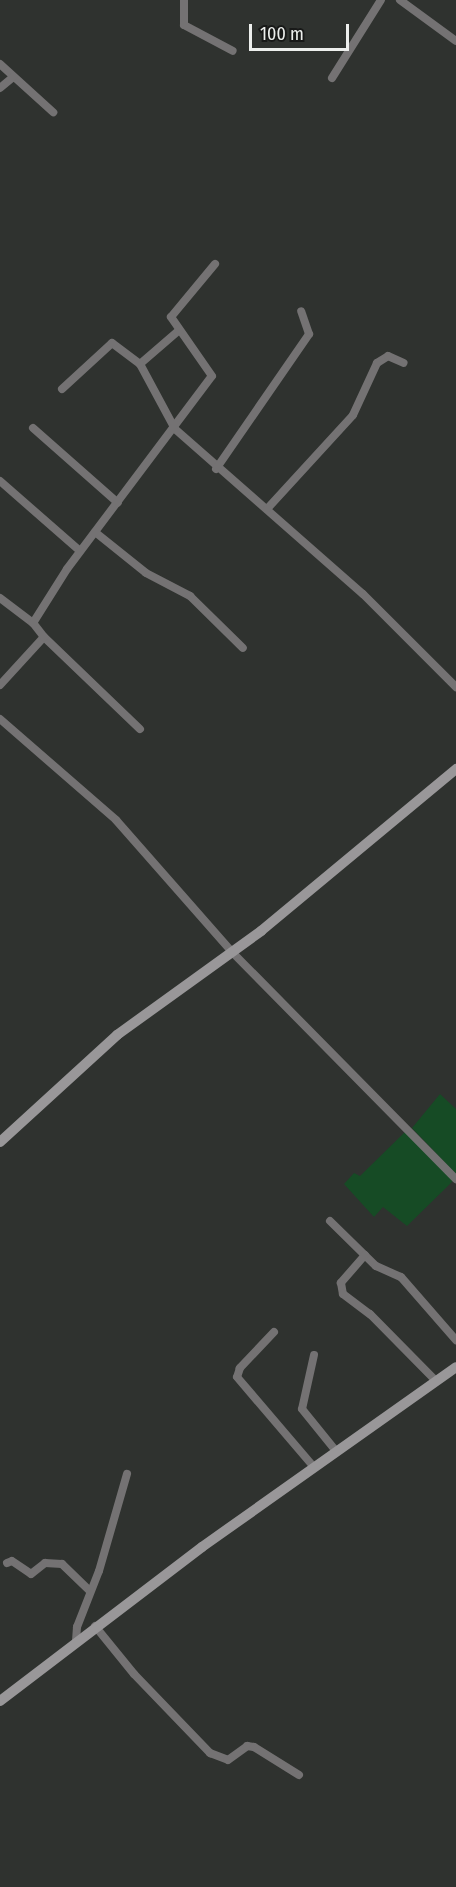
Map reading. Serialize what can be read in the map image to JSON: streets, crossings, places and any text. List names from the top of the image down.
{
  "scale_bar": "100 m"
}
